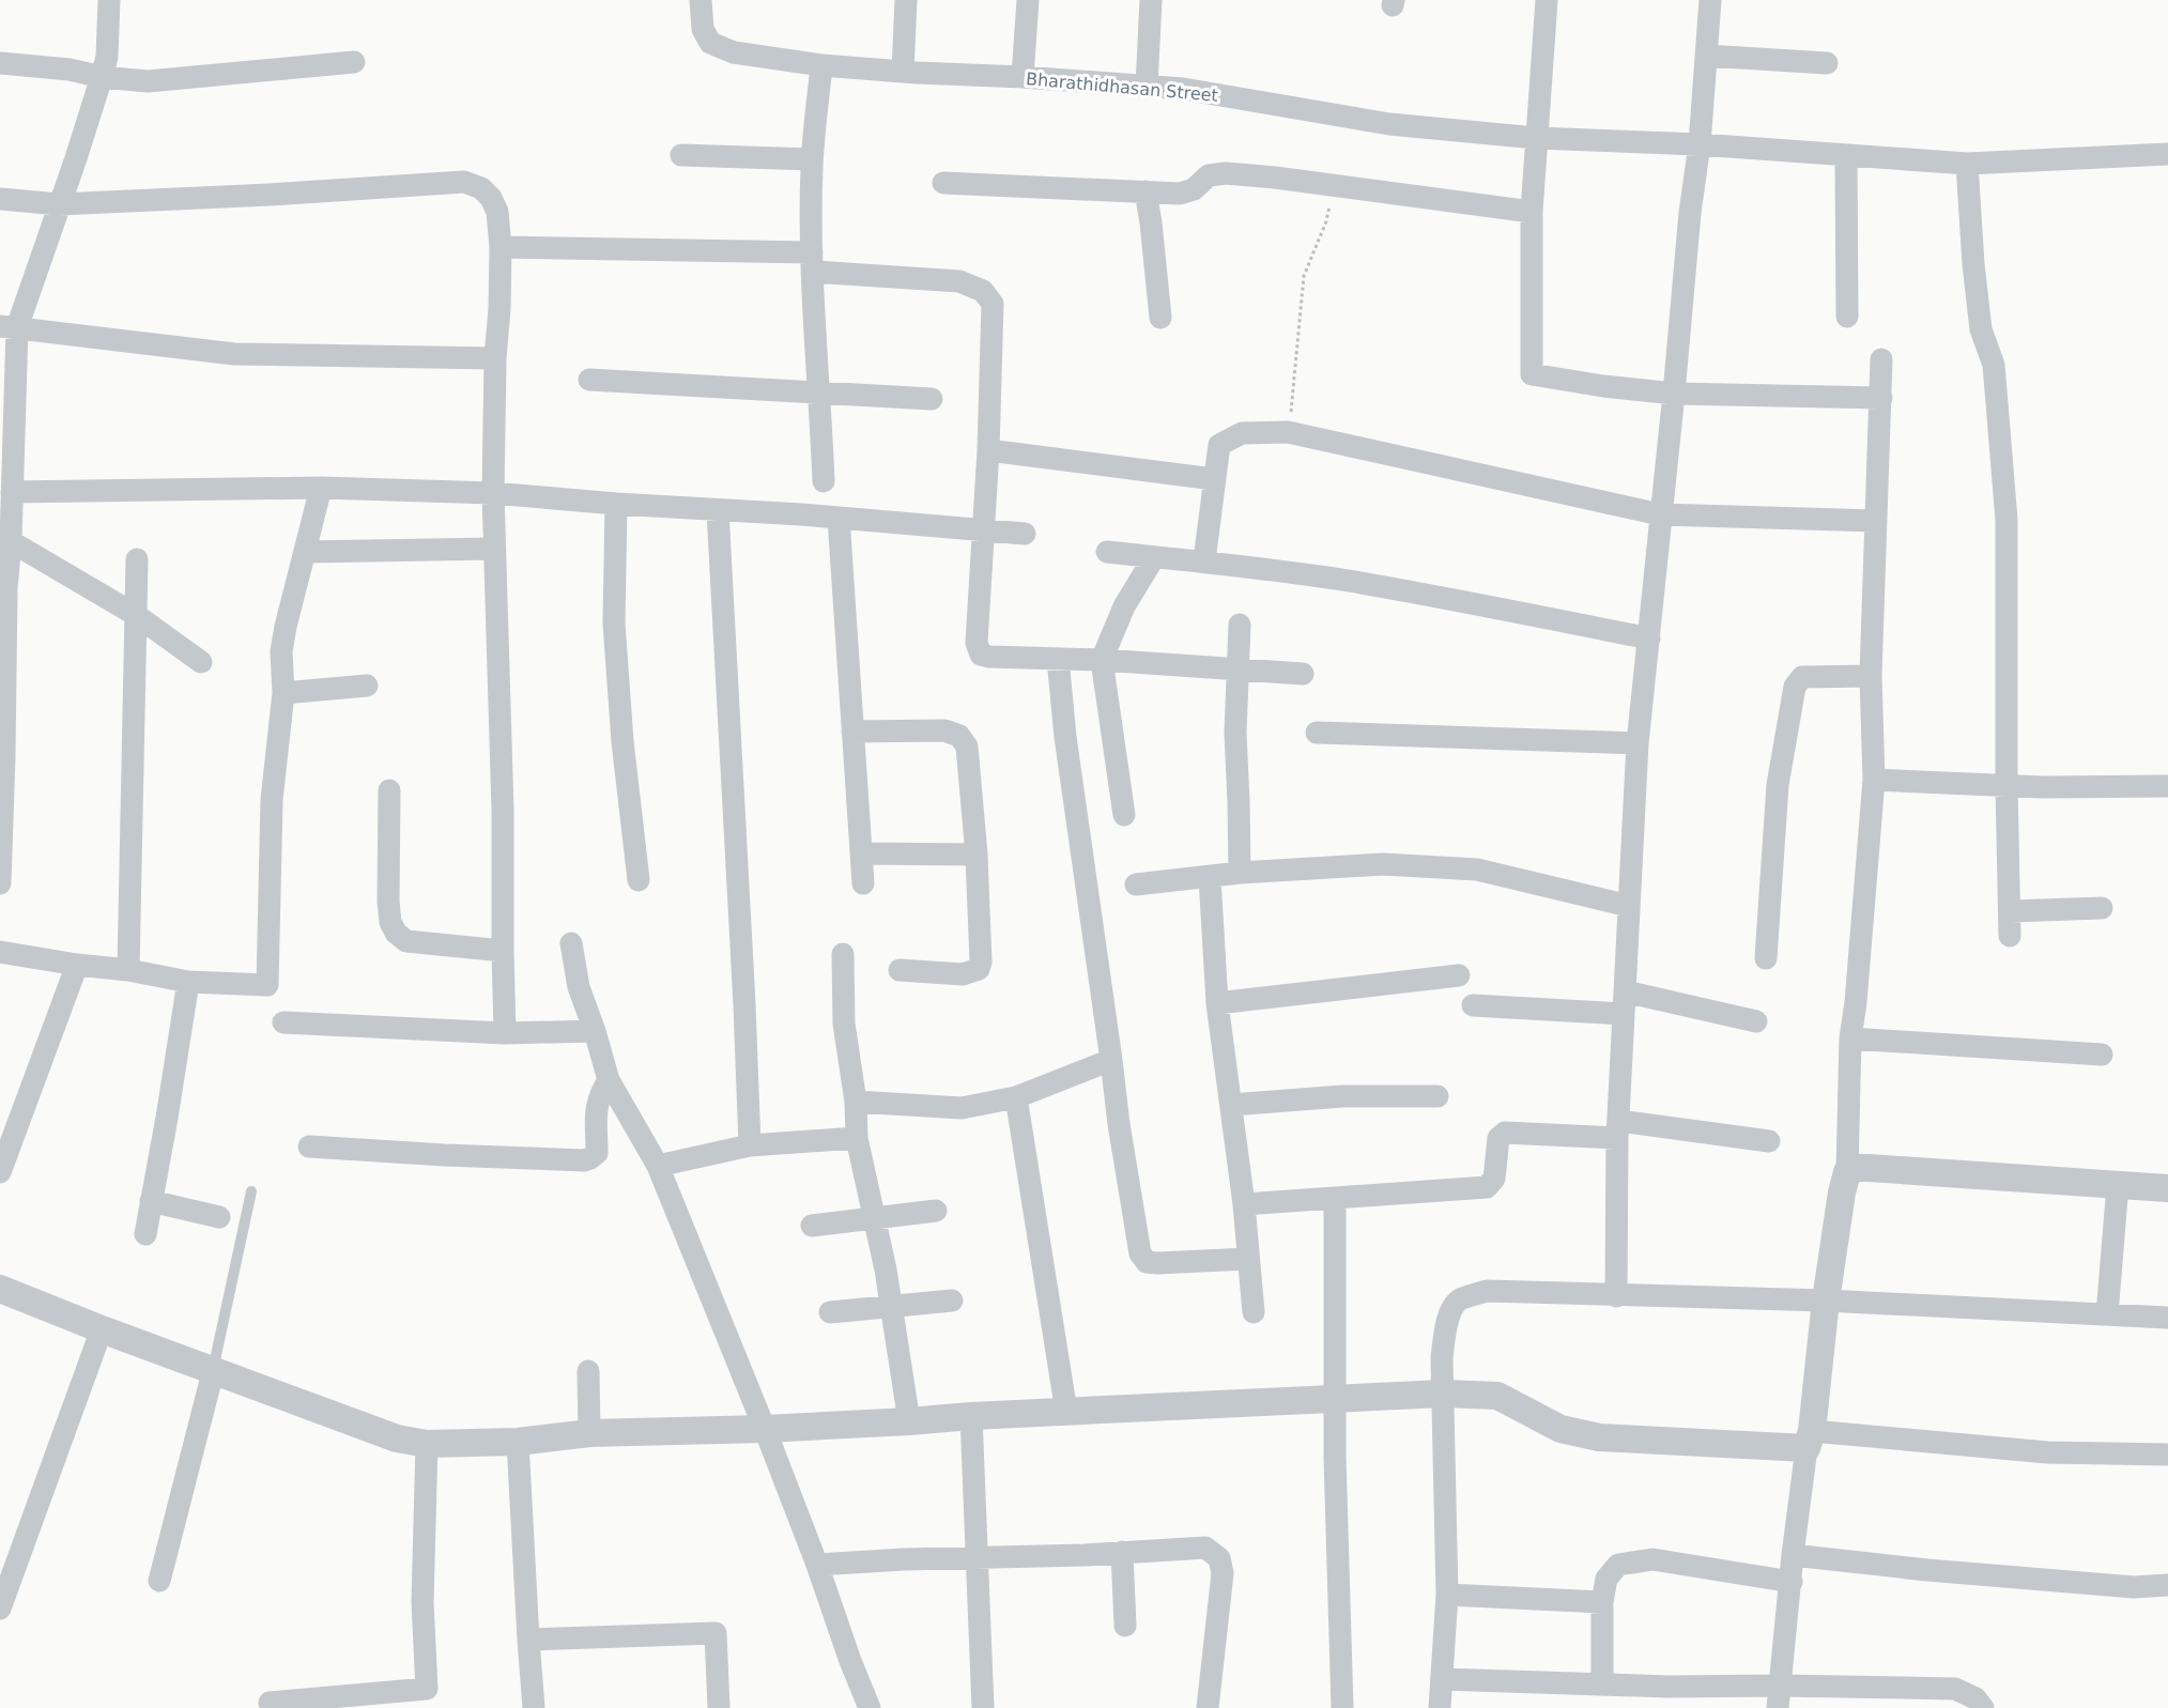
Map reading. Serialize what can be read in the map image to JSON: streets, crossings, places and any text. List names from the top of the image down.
{
  "streets": {
    "street": ["Bharathidhasan Street"]
  }
}
